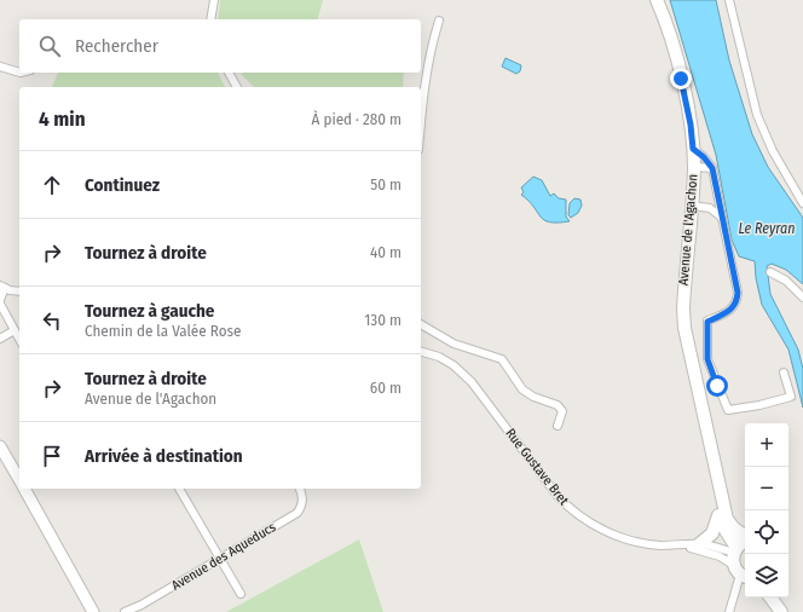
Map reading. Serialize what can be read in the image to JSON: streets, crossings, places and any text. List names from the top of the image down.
{
  "streets": {
    "main road": ["Avenue de l'Agachon"],
    "street": ["Rue Gustave Bret", "Avenue des Aqueducs"]
  },
  "crossings": [
    ["Avenue de l'Agachon", "Rue Gustave Bret"]
  ],
  "water": ["Le Reyran"],
  "page": {
    "search": "Rechercher",
    "heading": ["4 min", "À pied · 280 m"],
    "list": [
      ["Continuez", "50 m"],
      ["Tournez à droite", "40 m"],
      ["Tournez à gauche", "Chemin de la Valée Rose", "130 m"],
      ["Tournez à droite", "Avenue de l'Agachon", "60 m"],
      "Arrivée à destination"
    ],
    "map_buttons": ["+", "−"]
  }
}
